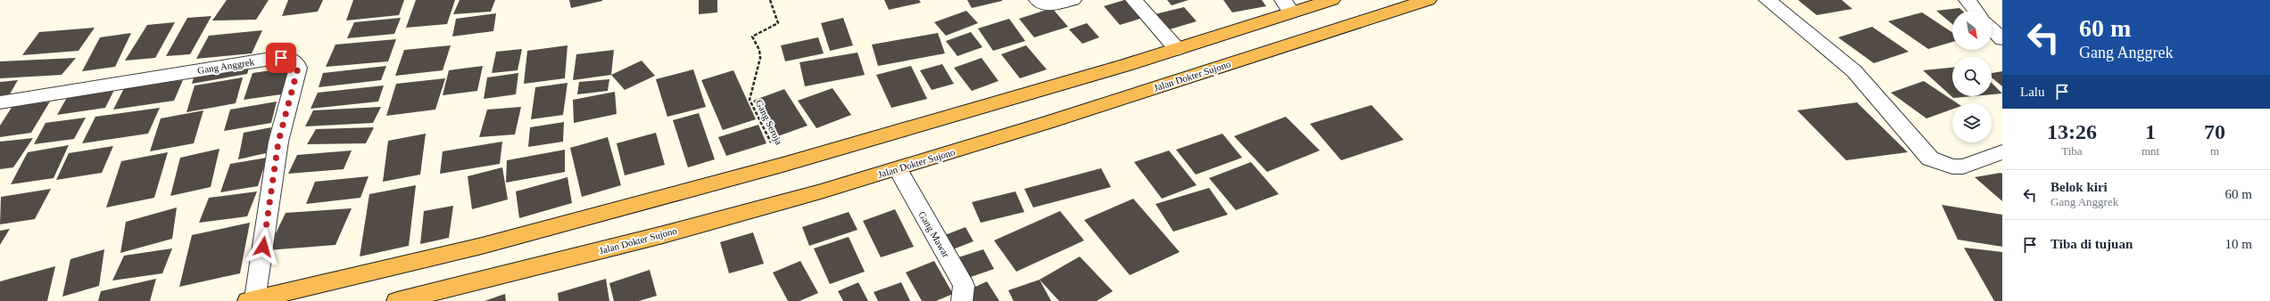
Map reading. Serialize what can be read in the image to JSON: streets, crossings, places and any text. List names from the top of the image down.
{
  "streets": {
    "highway": ["Jalan Dokter Sujono"],
    "street": ["Gang Anggrek", "Gang Mawar"],
    "path": ["Gang Seroja"]
  },
  "crossings": [
    ["Jalan Dokter Sujono", "Gang Mawar"]
  ],
  "north": "bottom right",
  "page": {
    "turn": ["60 m", "Gang Anggrek"],
    "then": "Lalu",
    "eta": [
      "13:26",
      "Tiba",
      "1",
      "mnt",
      "70",
      "m"
    ],
    "list": [
      {
        "name": "Belok kiri",
        "note": "Gang Anggrek",
        "value": "60 m"
      },
      {
        "name": "Tiba di tujuan",
        "value": "10 m"
      }
    ]
  }
}
